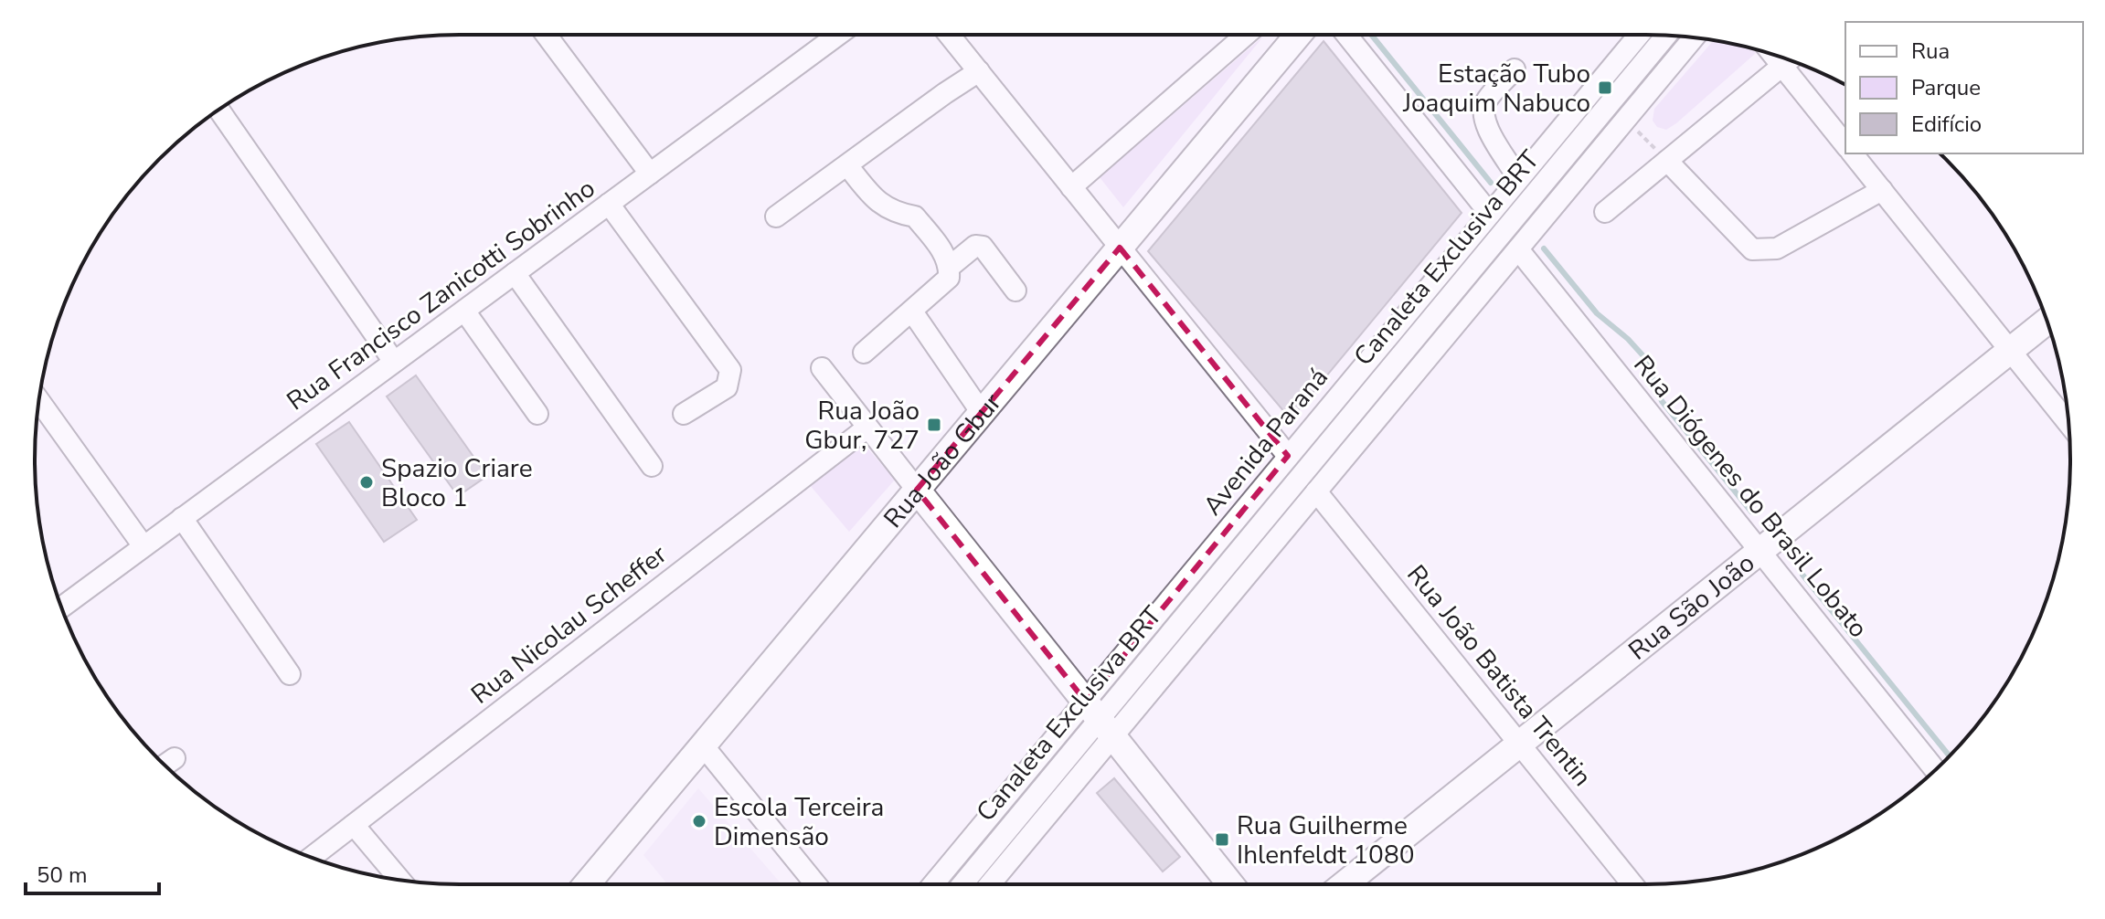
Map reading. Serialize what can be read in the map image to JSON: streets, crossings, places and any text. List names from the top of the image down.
{
  "streets": {
    "main road": ["Rua João Gbur", "Rua São João"],
    "street": [
      "Canaleta Exclusiva BRT",
      "Rua Francisco Zanicotti Sobrinho",
      "Avenida Paraná",
      "Rua Diógenes do Brasil Lobato",
      "Rua Nicolau Scheffer",
      "Rua João Batista Trentin"
    ]
  },
  "crossings": [
    ["Canaleta Exclusiva BRT", "Avenida Paraná"],
    ["Avenida Paraná", "Rua Diógenes do Brasil Lobato"],
    ["Avenida Paraná", "Rua João Batista Trentin"],
    ["Rua Diógenes do Brasil Lobato", "Rua São João"],
    ["Rua São João", "Rua João Batista Trentin"]
  ],
  "places": {
    "transit": ["Estação Tubo Joaquim Nabuco", "Rua João Gbur, 727", "Rua Guilherme Ihlenfeldt 1080"],
    "other": ["Spazio Criare Bloco 1", "Escola Terceira Dimensão"]
  },
  "legend": ["Rua", "Parque", "Edifício"],
  "scale_bar": "50 m"
}
